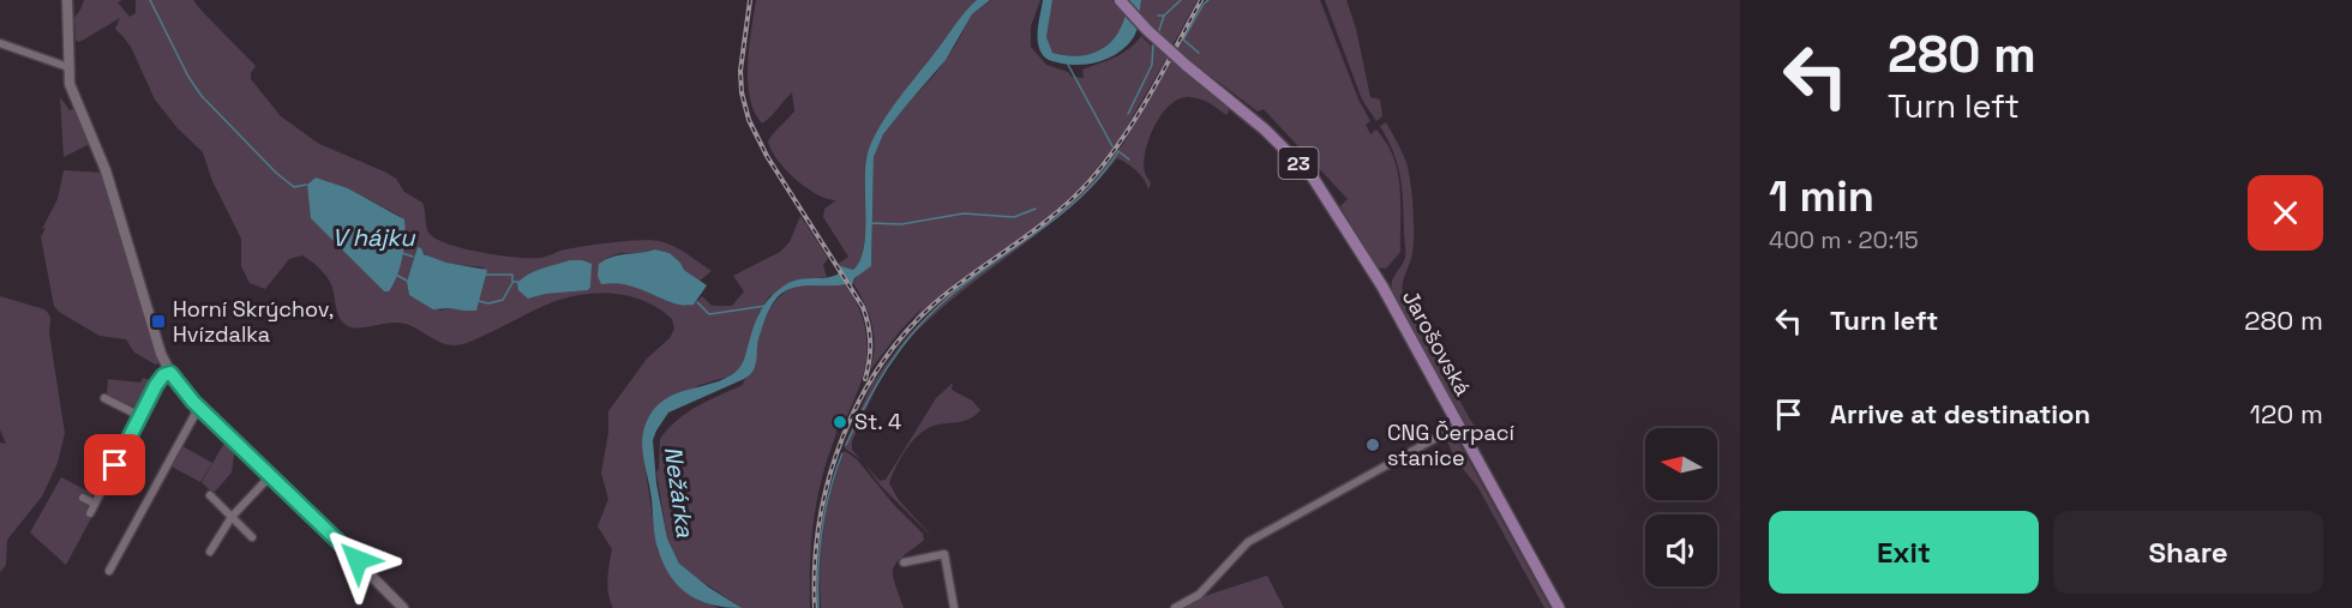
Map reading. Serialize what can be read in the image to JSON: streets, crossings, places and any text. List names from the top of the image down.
{
  "streets": {
    "main road": ["23", "Jarošovská"]
  },
  "water": ["V hájku", "Nežárka"],
  "places": {
    "transit": ["Horní Skrýchov, Hvízdalka"],
    "other": ["St. 4", "CNG Čerpací stanice"]
  },
  "north": "left",
  "page": {
    "turn": ["280 m", "Turn left"],
    "heading": ["1 min", "400 m · 20:15"],
    "list": [
      {
        "name": "Turn left",
        "value": "280 m"
      },
      {
        "name": "Arrive at destination",
        "value": "120 m"
      }
    ],
    "buttons": ["Exit", "Share"]
  }
}
